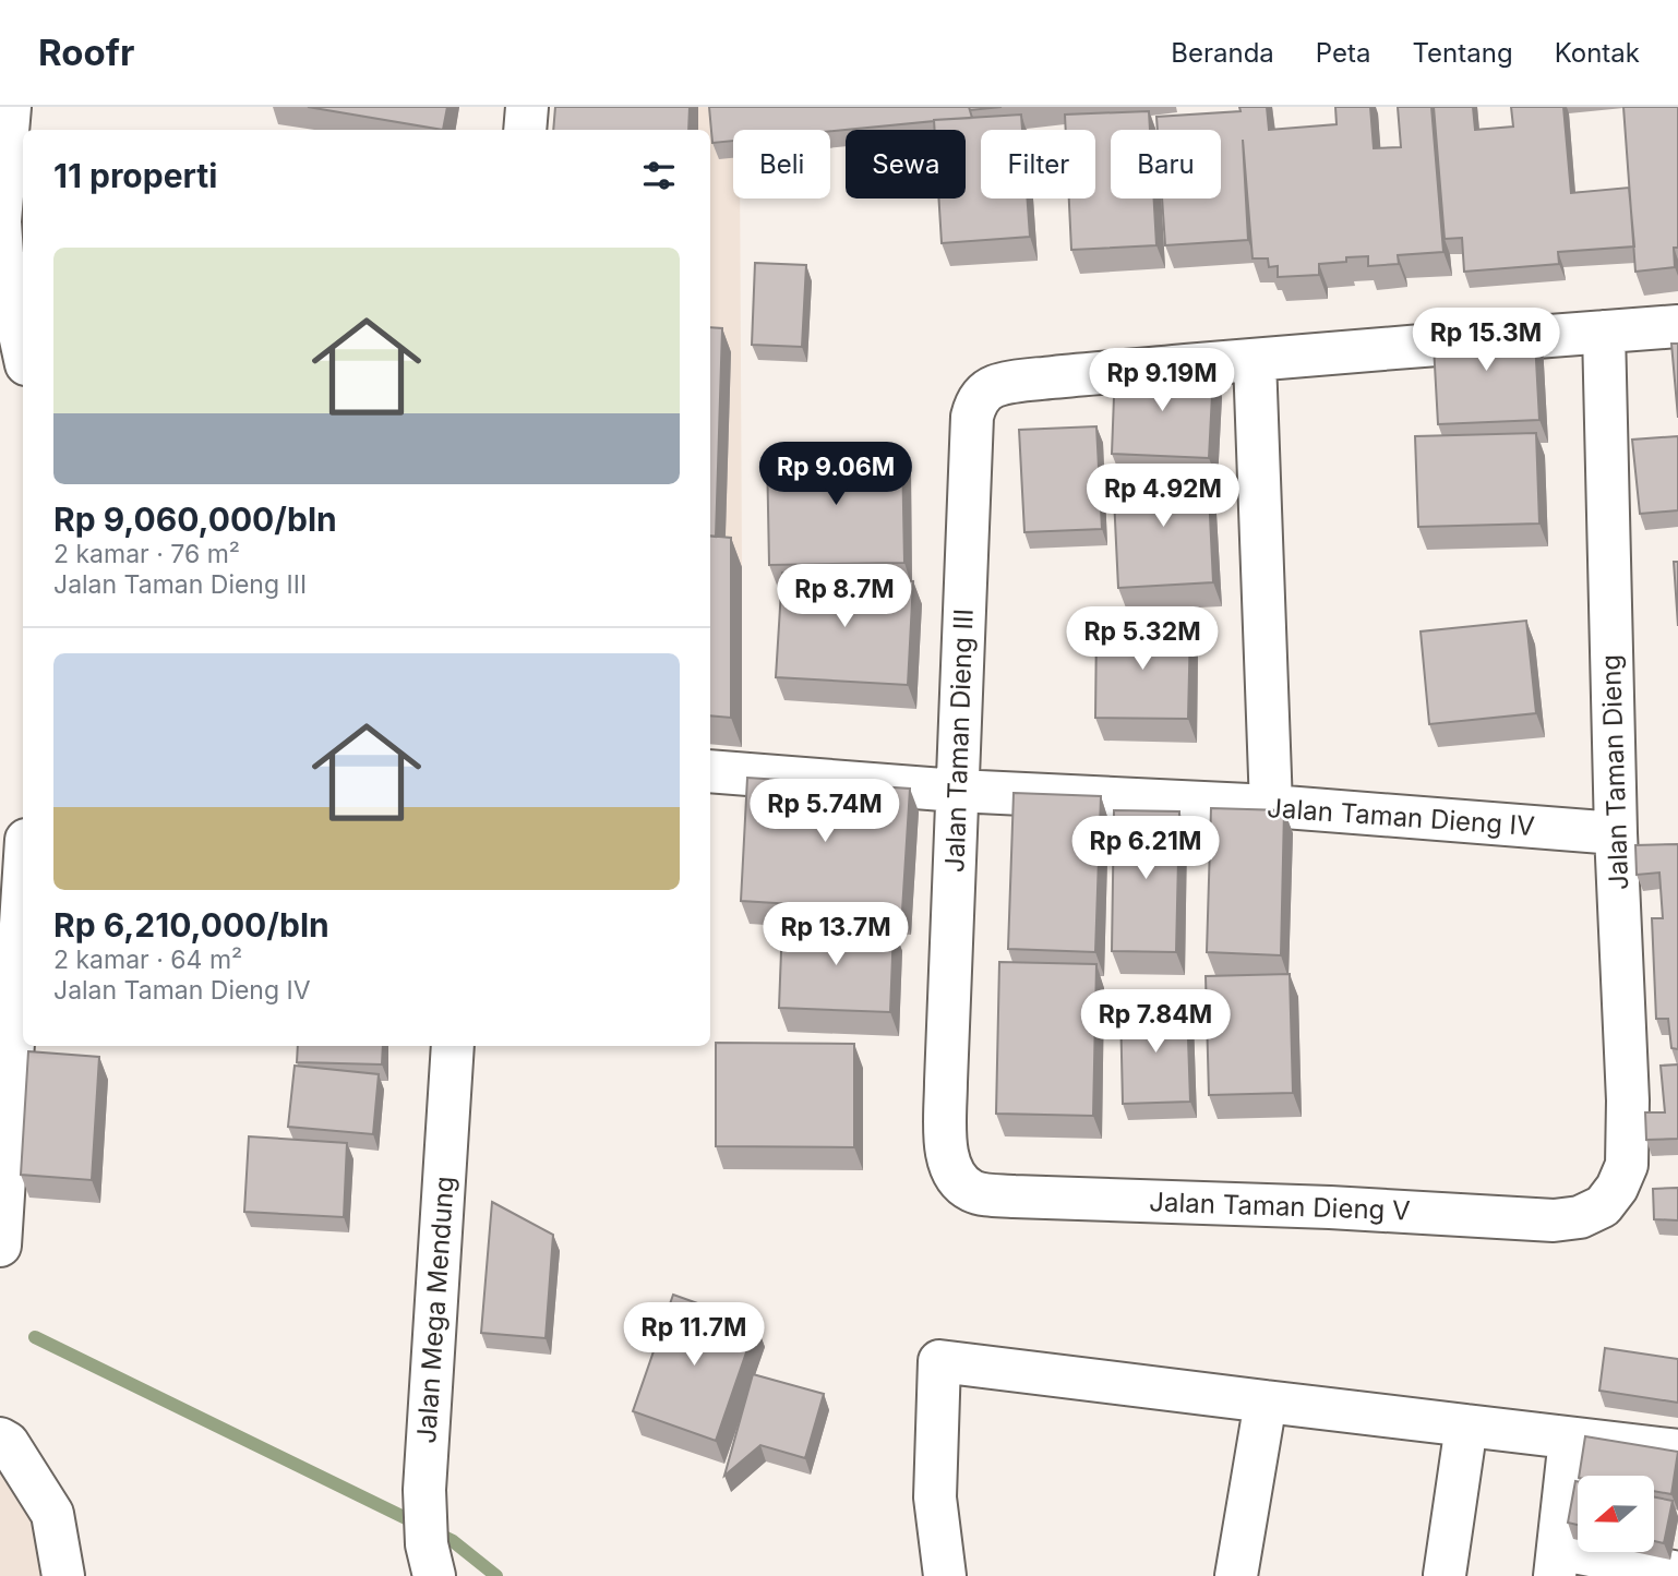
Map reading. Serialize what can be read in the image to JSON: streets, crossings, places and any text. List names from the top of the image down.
{
  "streets": {
    "street": [
      "Jalan Taman Dieng III",
      "Jalan Taman Dieng",
      "Jalan Taman Dieng IV",
      "Jalan Taman Dieng V",
      "Jalan Mega Mendung"
    ]
  },
  "crossings": [
    ["Jalan Taman Dieng III", "Jalan Taman Dieng IV"],
    ["Jalan Taman Dieng III", "Jalan Taman Dieng V"],
    ["Jalan Taman Dieng", "Jalan Taman Dieng IV"],
    ["Jalan Taman Dieng", "Jalan Taman Dieng V"]
  ],
  "north": "left",
  "page": {
    "header": "Roofr",
    "nav": [
      "Beranda",
      "Peta",
      "Tentang",
      "Kontak"
    ],
    "chip": [
      "Beli",
      "Sewa",
      "Filter",
      "Baru"
    ],
    "heading": "11 properti",
    "list": [
      {
        "name": "Rp 9,060,000/bln",
        "note": "2 kamar · 76 m² · Jalan Taman Dieng III"
      },
      {
        "name": "Rp 6,210,000/bln",
        "note": "2 kamar · 64 m² · Jalan Taman Dieng IV"
      }
    ],
    "price": [
      "Rp 15.3M",
      "Rp 9.19M",
      "Rp 9.06M",
      "Rp 4.92M",
      "Rp 8.7M",
      "Rp 5.32M",
      "Rp 5.74M",
      "Rp 6.21M",
      "Rp 13.7M",
      "Rp 7.84M",
      "Rp 11.7M"
    ]
  }
}
